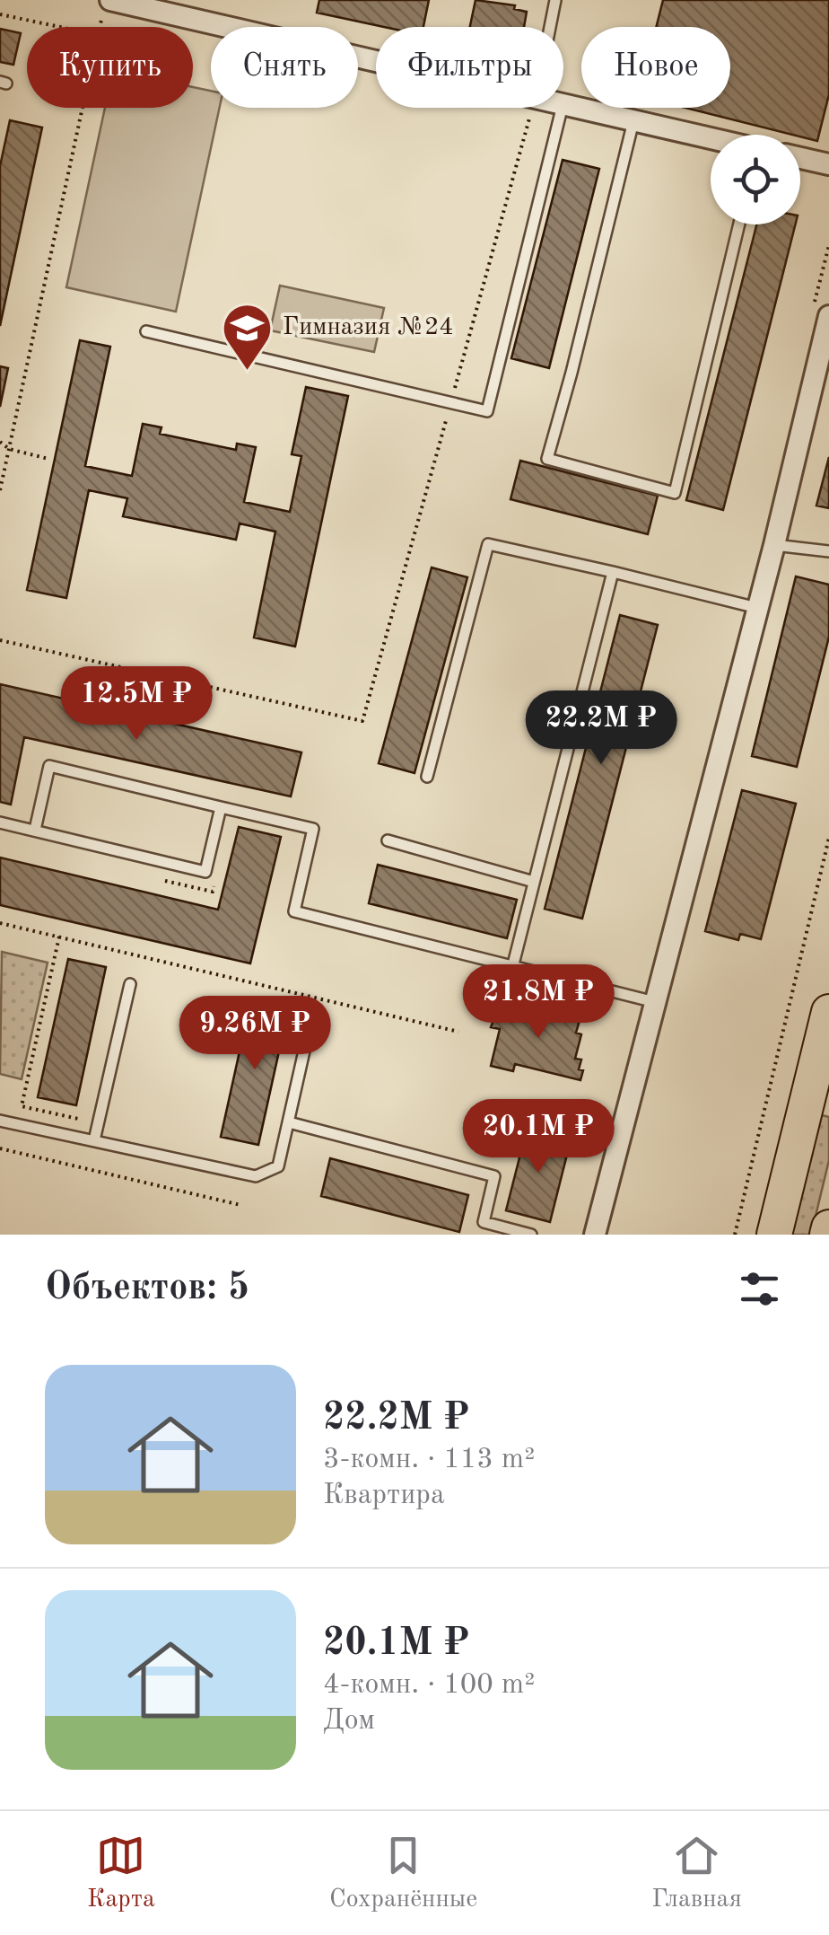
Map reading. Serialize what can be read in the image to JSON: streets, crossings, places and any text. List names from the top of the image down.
{
  "places": {
    "school or university": ["Гимназия №24"]
  },
  "page": {
    "chip": [
      "Купить",
      "Снять",
      "Фильтры",
      "Новое"
    ],
    "price": [
      "12.5M ₽",
      "22.2M ₽",
      "21.8M ₽",
      "9.26M ₽",
      "20.1M ₽"
    ],
    "heading": "Объектов: 5",
    "list": [
      {
        "name": "22.2M ₽",
        "note": "3-комн. · 113 m² · Квартира"
      },
      {
        "name": "20.1M ₽",
        "note": "4-комн. · 100 m² · Дом"
      }
    ],
    "tabs": ["Карта", "Сохранённые", "Главная"]
  }
}
